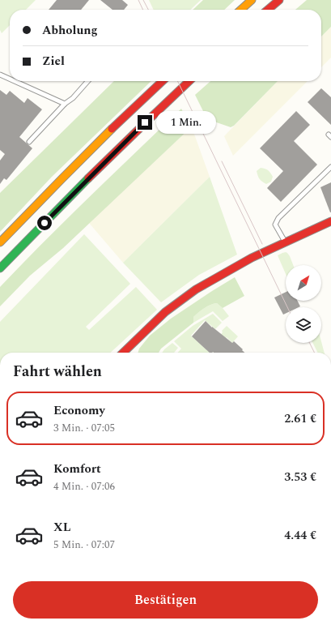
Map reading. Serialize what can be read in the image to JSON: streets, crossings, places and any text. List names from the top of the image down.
{
  "north": "top right",
  "page": {
    "banner": ["Abholung", "Ziel"],
    "bubble": "1 Min.",
    "heading": "Fahrt wählen",
    "list": [
      {
        "name": "Economy",
        "note": "3 Min. · 07:05",
        "value": "2.61 €"
      },
      {
        "name": "Komfort",
        "note": "4 Min. · 07:06",
        "value": "3.53 €"
      },
      {
        "name": "XL",
        "note": "5 Min. · 07:07",
        "value": "4.44 €"
      }
    ],
    "buttons": "Bestätigen"
  }
}
